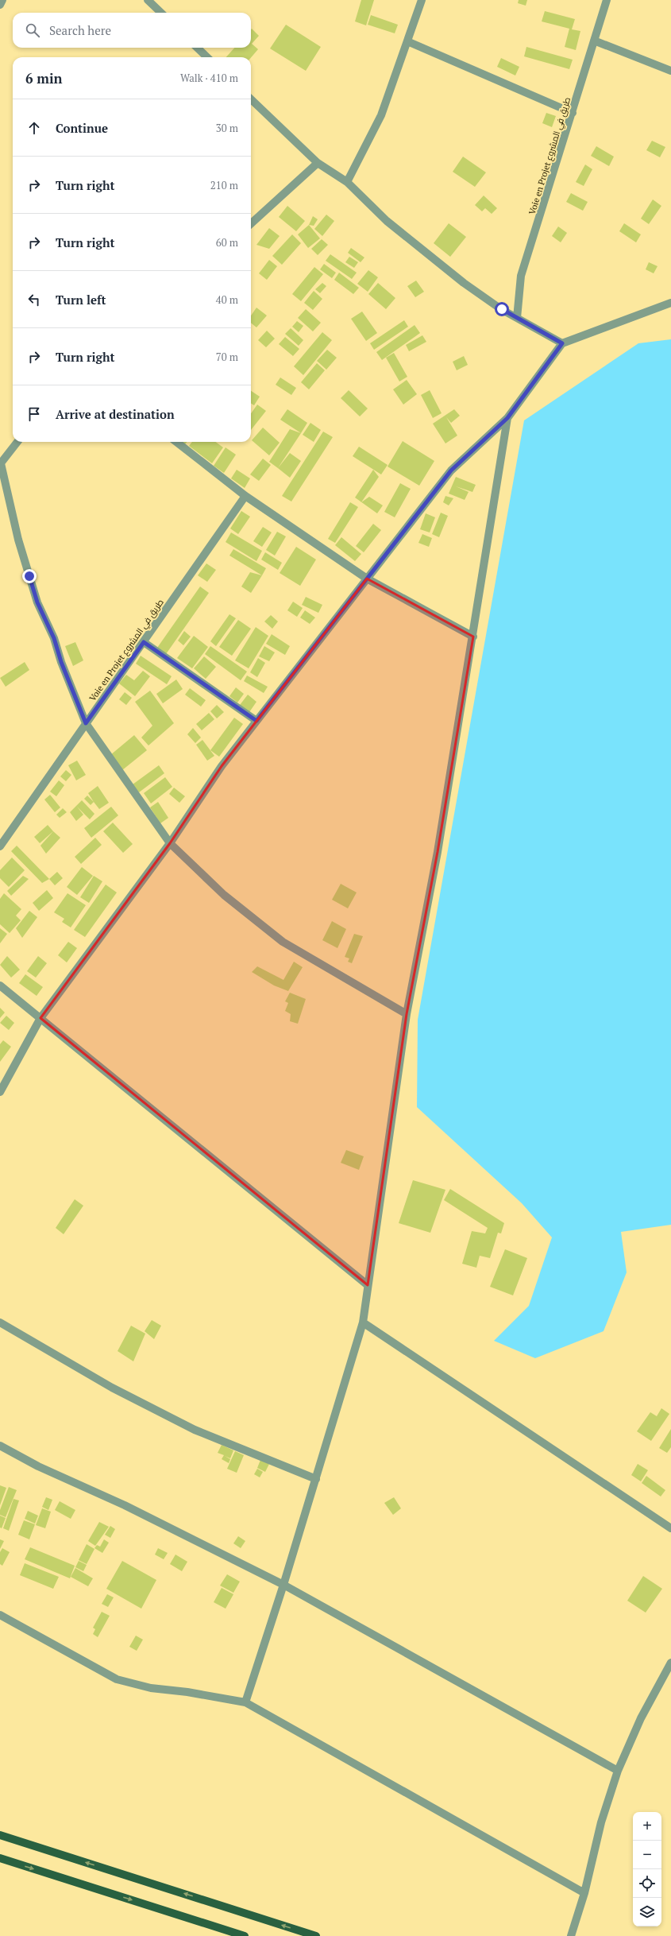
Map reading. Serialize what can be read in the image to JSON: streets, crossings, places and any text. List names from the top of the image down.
{
  "streets": {
    "street": ["Voie en Projet طريق في المشروع"]
  },
  "page": {
    "search": "Search here",
    "heading": ["6 min", "Walk · 410 m"],
    "list": [
      ["Continue", "30 m"],
      ["Turn right", "210 m"],
      ["Turn right", "60 m"],
      ["Turn left", "40 m"],
      ["Turn right", "70 m"],
      "Arrive at destination"
    ],
    "map_buttons": ["+", "−"]
  }
}
